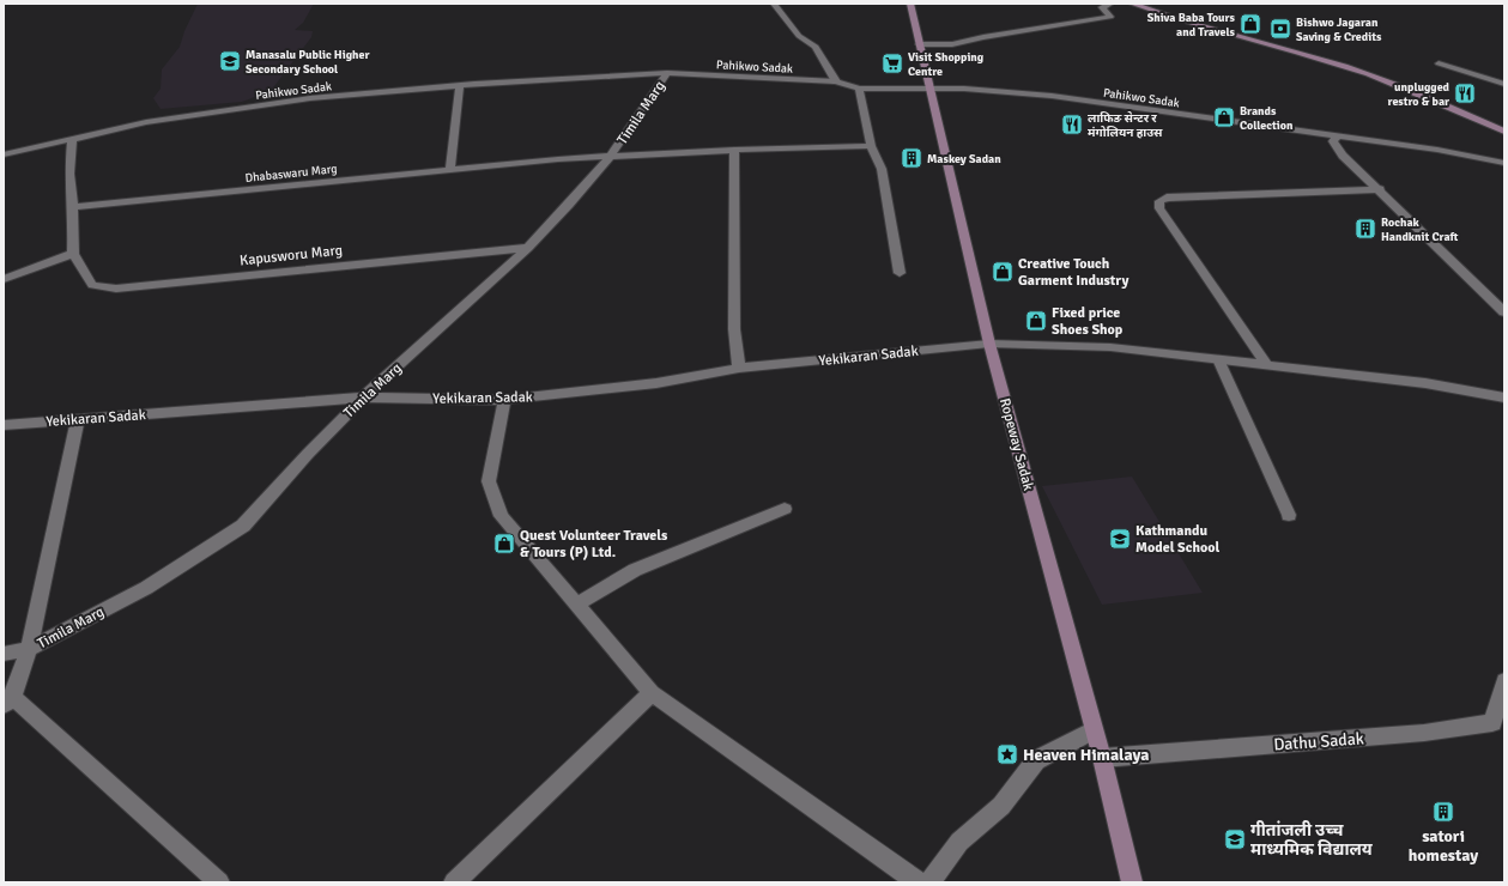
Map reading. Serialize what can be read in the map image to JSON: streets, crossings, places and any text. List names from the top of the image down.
{
  "streets": {
    "main road": ["Ropeway Sadak"],
    "street": [
      "Pahikwo Sadak",
      "Timila Marg",
      "Dhabaswaru Marg",
      "Kapusworu Marg",
      "Yekikaran Sadak",
      "Dathu Sadak"
    ]
  },
  "crossings": [
    ["Pahikwo Sadak", "Timila Marg"],
    ["Pahikwo Sadak", "Ropeway Sadak"],
    ["Timila Marg", "Dhabaswaru Marg"],
    ["Timila Marg", "Kapusworu Marg"],
    ["Timila Marg", "Yekikaran Sadak"],
    ["Yekikaran Sadak", "Ropeway Sadak"],
    ["Ropeway Sadak", "Dathu Sadak"]
  ],
  "places": {
    "shop": [
      "Shiva Baba Tours and Travels",
      "Brands Collection",
      "Creative Touch Garment Industry",
      "Fixed price Shoes Shop",
      "Quest Volunteer Travels & Tours (P) Ltd."
    ],
    "bank": ["Bishwo Jagaran Saving & Credits"],
    "school or university": ["Manasalu Public Higher Secondary School", "Kathmandu Model School", "गीतांजली उच्च माध्यमिक विद्यालय"],
    "supermarket": ["Visit Shopping Centre"],
    "restaurant": ["unplugged restro & bar", "लाफिङ सेन्टर र मंगोलियन हाउस"],
    "building": ["Maskey Sadan", "Rochak Handknit Craft", "satori homestay"],
    "place": ["Heaven Himalaya"]
  }
}
